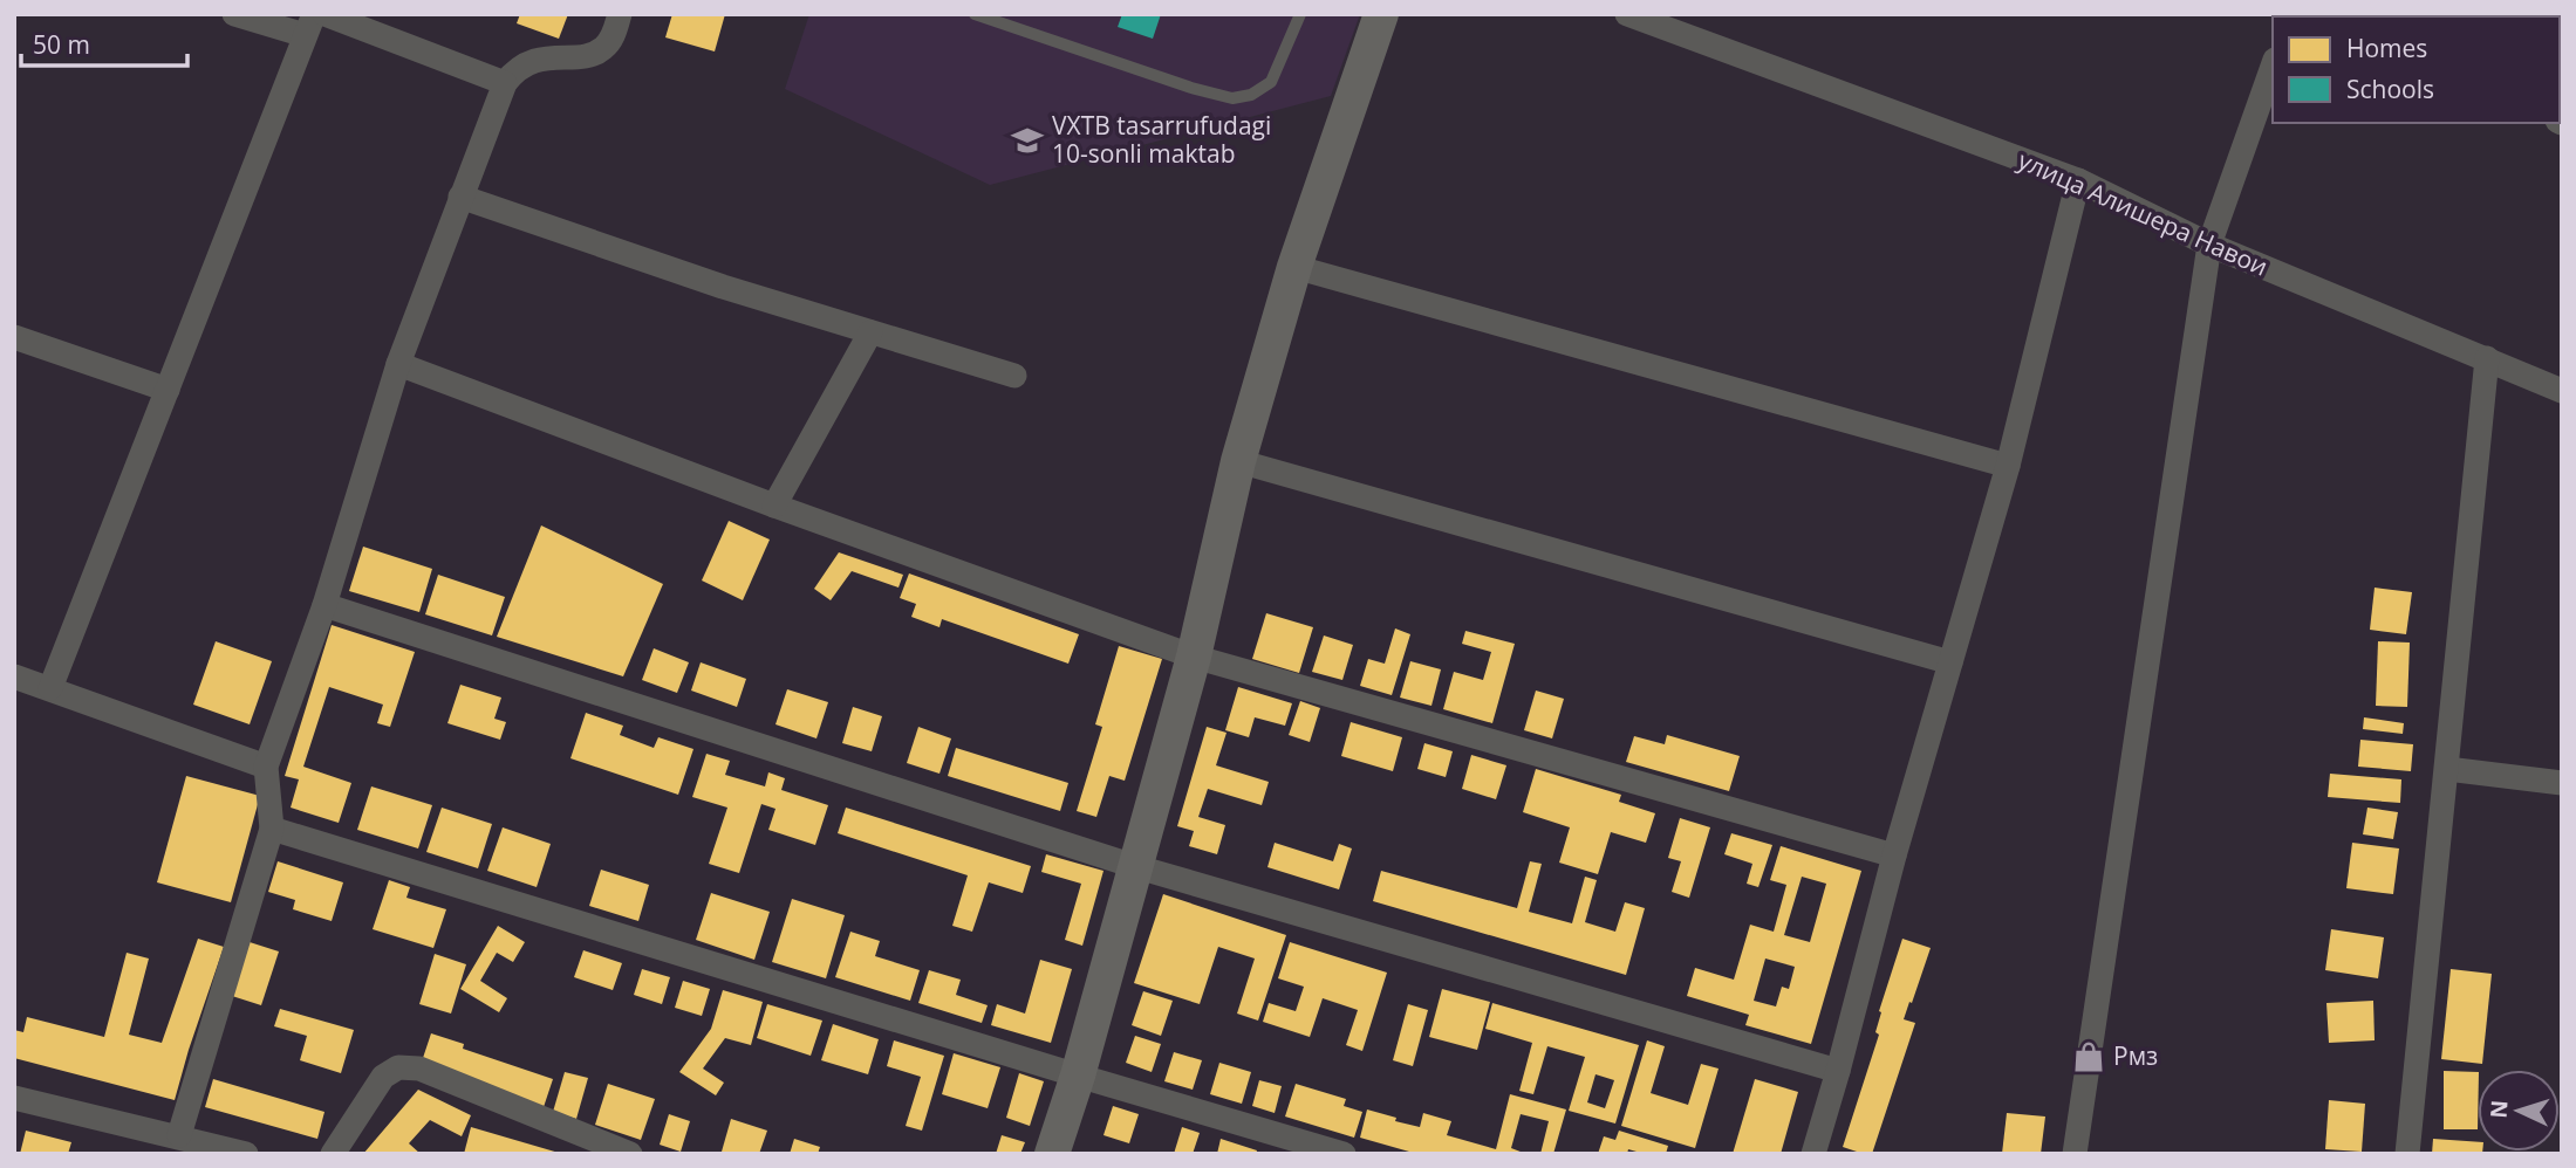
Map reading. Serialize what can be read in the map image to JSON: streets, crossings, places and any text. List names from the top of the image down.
{
  "streets": {
    "street": ["улица Алишера Навои"]
  },
  "places": {
    "school or university": ["VXTB tasarrufudagi 10-sonli maktab"],
    "shop": ["Рмз"]
  },
  "legend": ["Homes", "Schools"],
  "scale_bar": "50 m",
  "north": "left"
}
